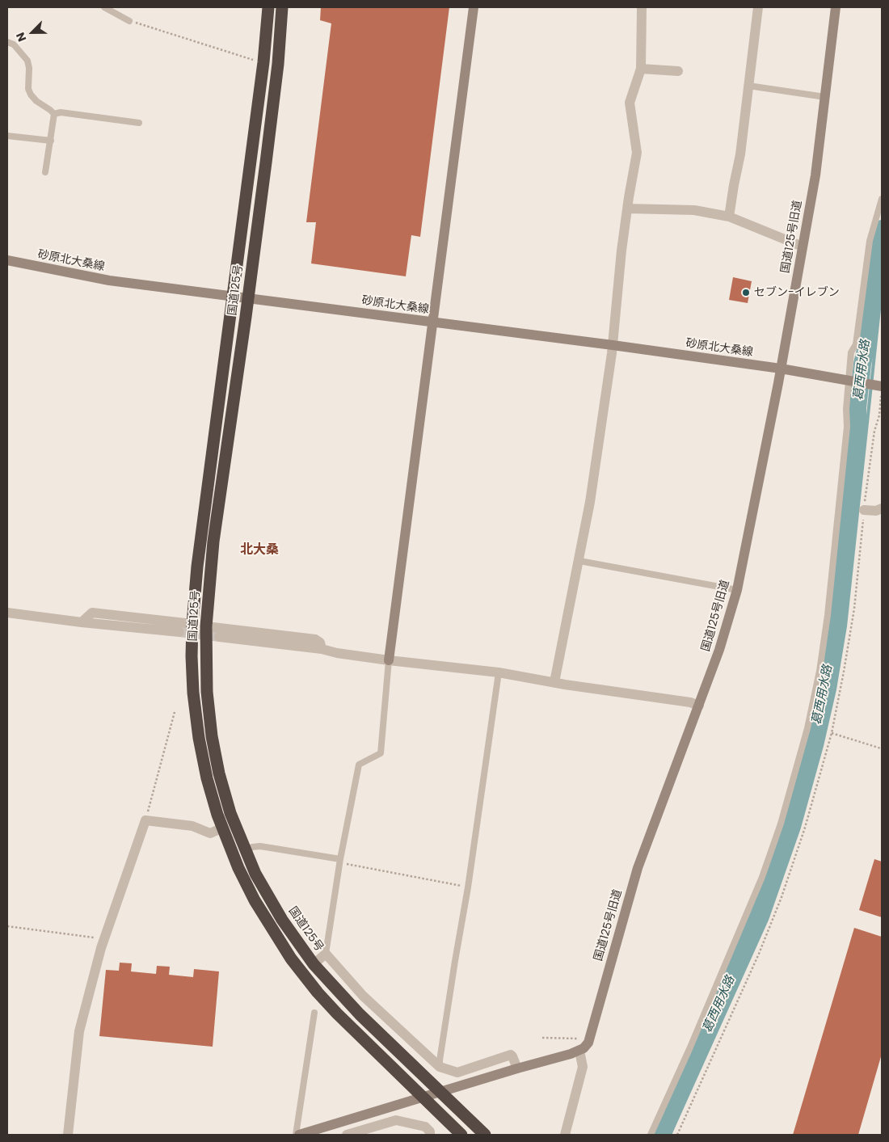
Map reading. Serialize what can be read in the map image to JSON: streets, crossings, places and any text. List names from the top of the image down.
{
  "streets": {
    "highway": ["国道125号"],
    "street": ["国道125号旧道", "砂原北大桑線"]
  },
  "crossings": [
    ["国道125号旧道", "砂原北大桑線"],
    ["砂原北大桑線", "国道125号"]
  ],
  "districts": ["北大桑"],
  "water": ["葛西用水路"],
  "places": ["セブン-イレブン"],
  "north": "bottom left"
}
